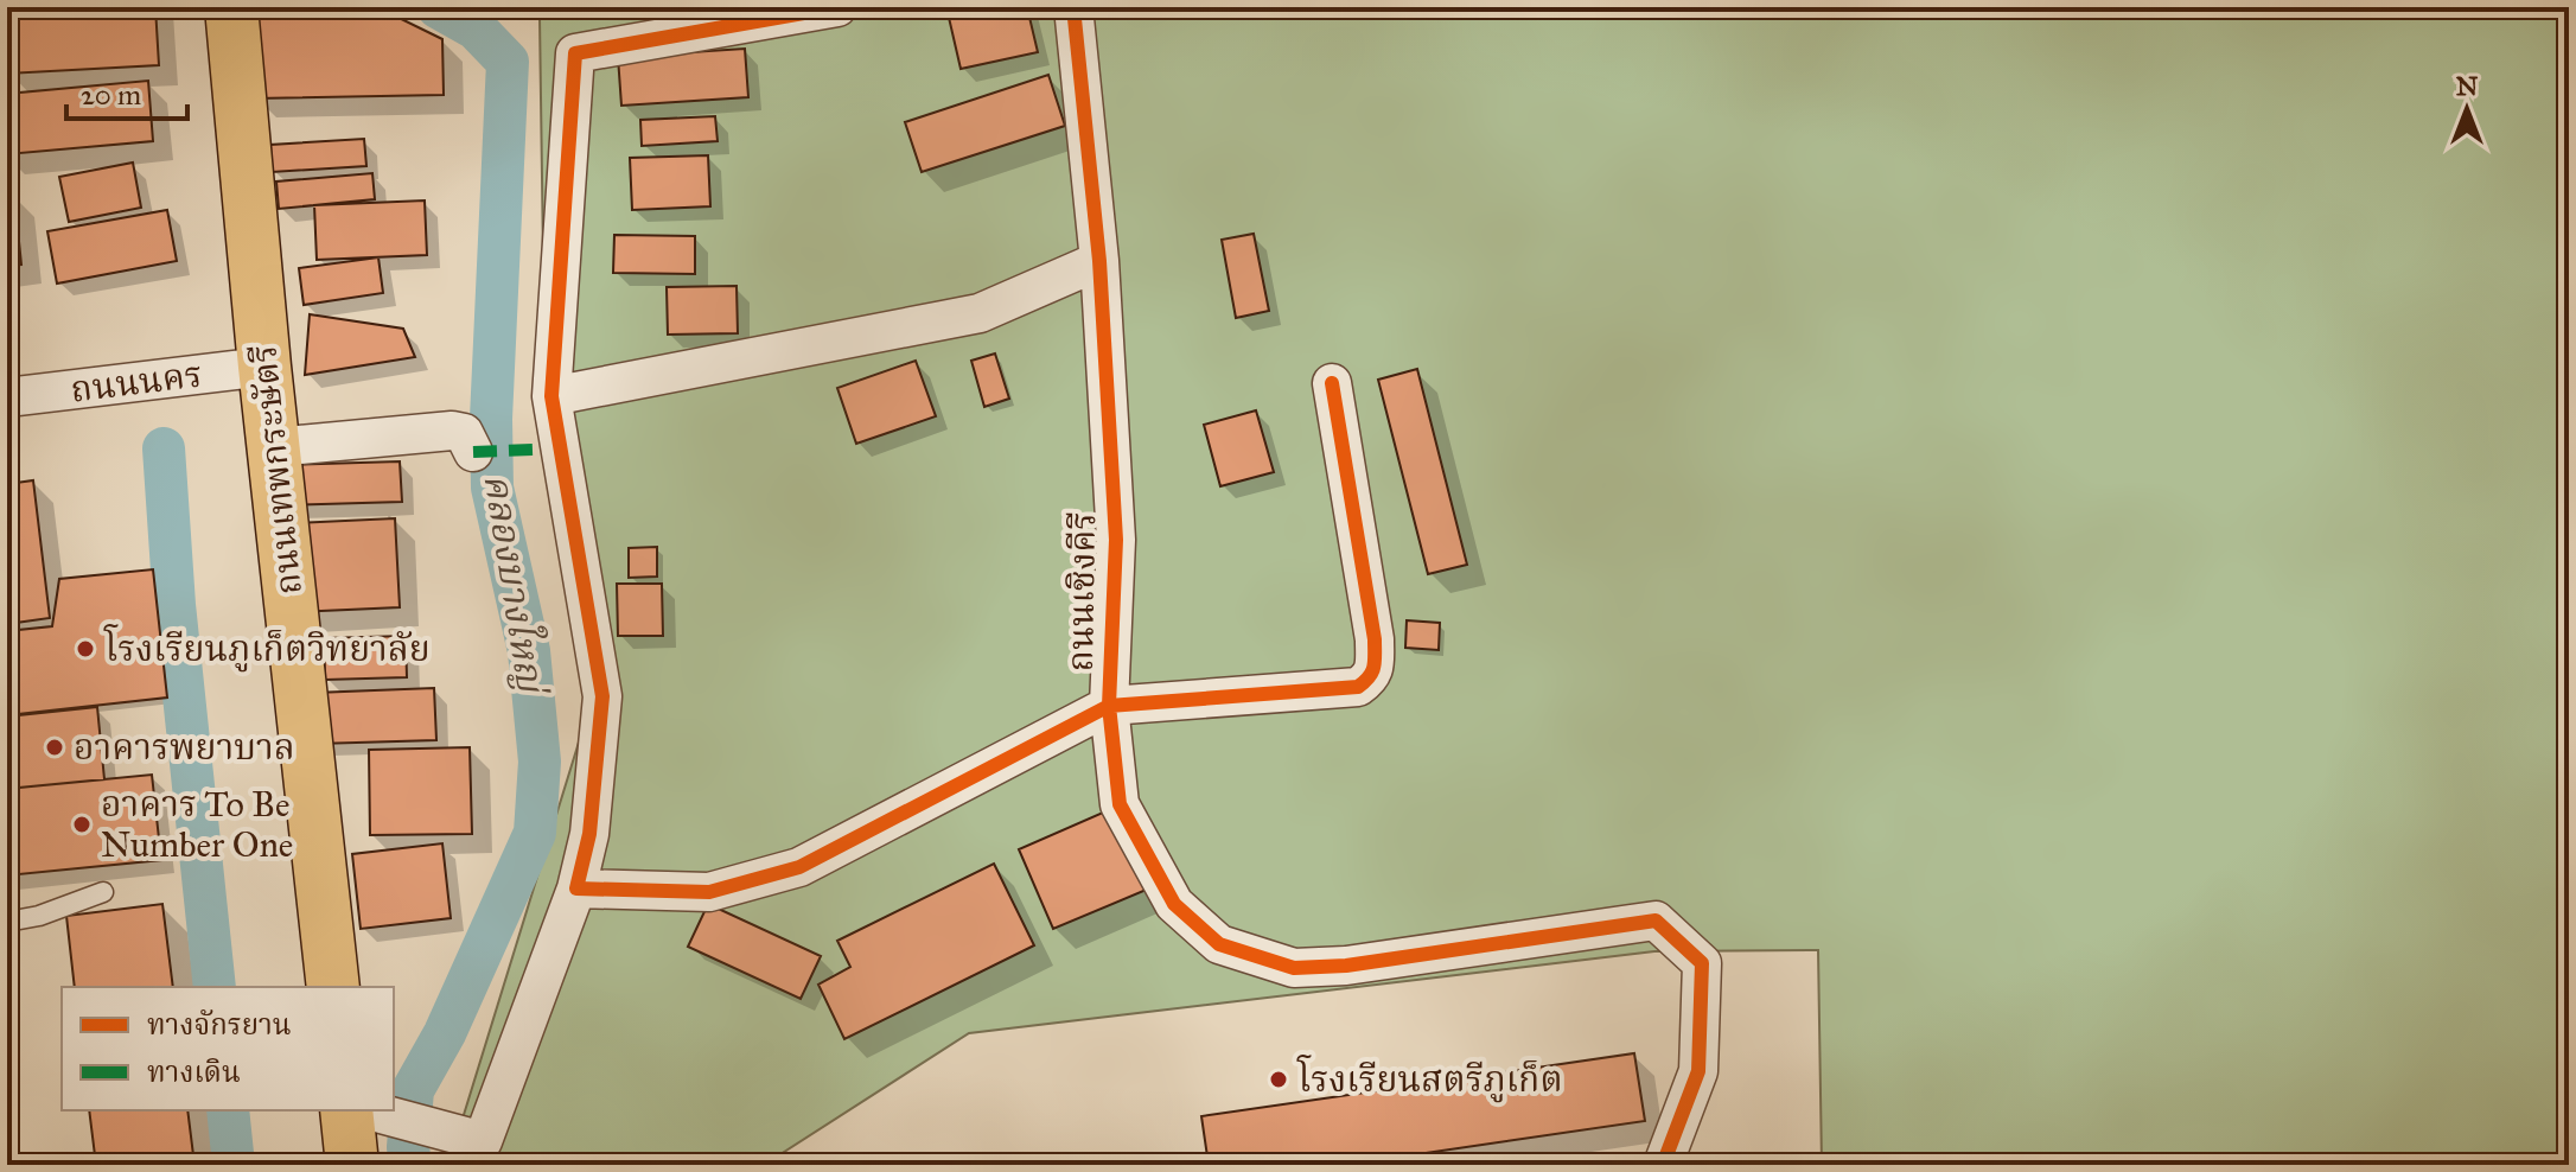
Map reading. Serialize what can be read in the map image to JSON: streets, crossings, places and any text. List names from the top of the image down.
{
  "streets": {
    "main road": ["ถนนเทพกระษัตรี"],
    "street": ["ถนนนคร", "ถนนเชิงคีรี"]
  },
  "crossings": [
    ["ถนนนคร", "ถนนเทพกระษัตรี"]
  ],
  "water": ["คลองบางใหญ่"],
  "places": [
    "โรงเรียนภูเก็ตวิทยาลัย",
    "อาคารพยาบาล",
    "อาคาร To Be Number One",
    "โรงเรียนสตรีภูเก็ต"
  ],
  "legend": ["ทางจักรยาน", "ทางเดิน"],
  "scale_bar": "20 m",
  "north": "top"
}
